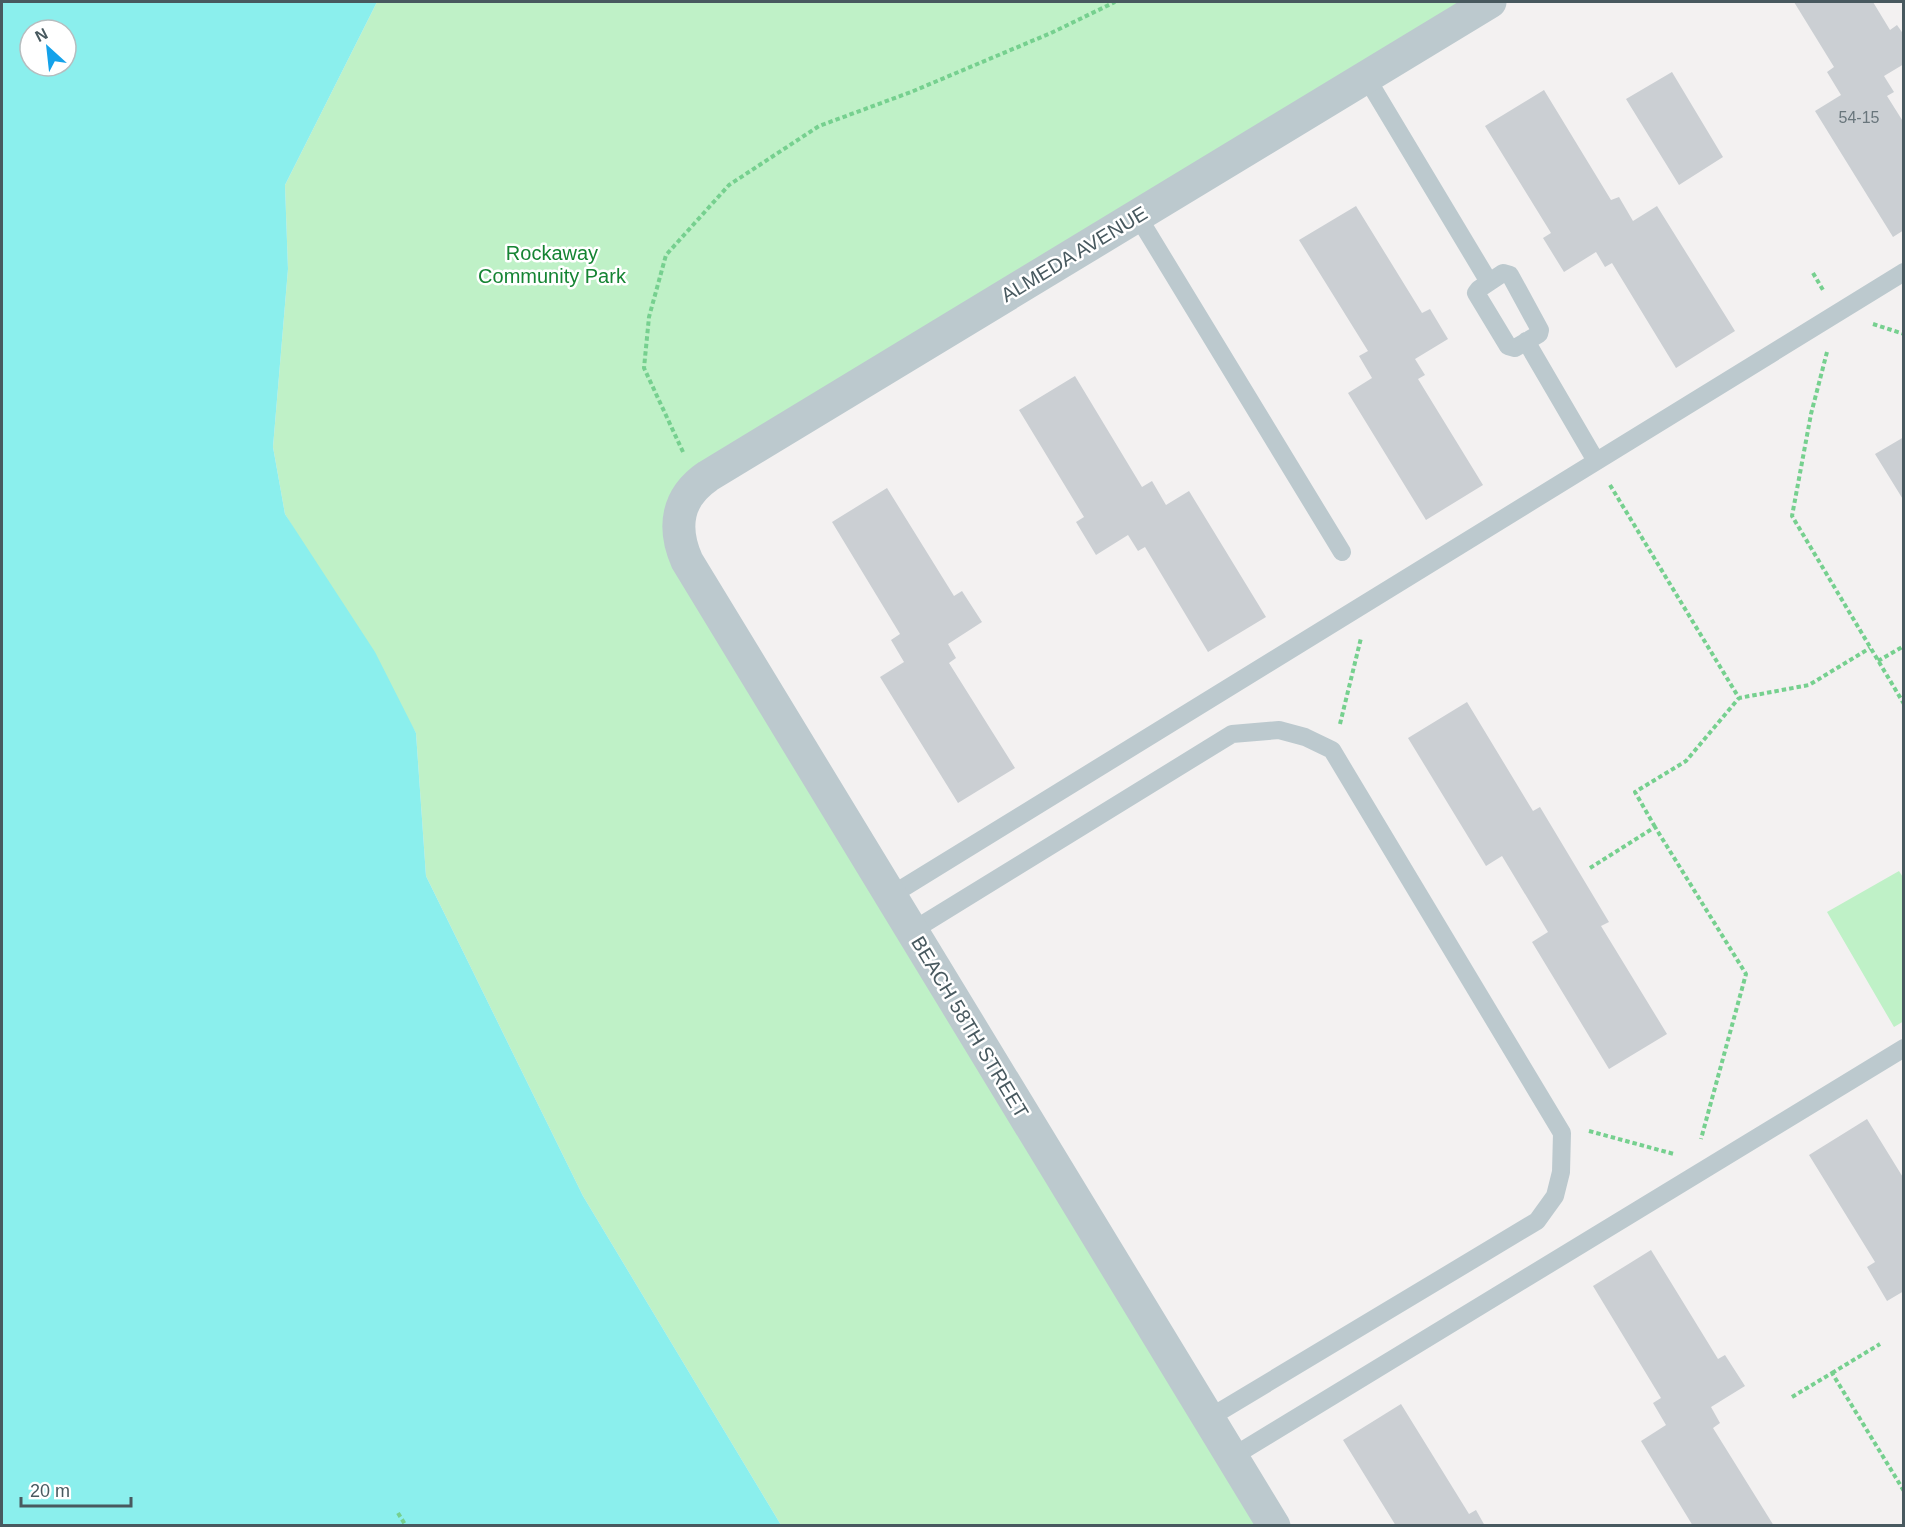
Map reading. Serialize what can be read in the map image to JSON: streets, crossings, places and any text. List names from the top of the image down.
{
  "streets": {
    "street": ["ALMEDA AVENUE", "BEACH 58TH STREET"]
  },
  "crossings": [
    ["ALMEDA AVENUE", "BEACH 58TH STREET"]
  ],
  "parks": ["Rockaway Community Park"],
  "house_numbers": ["54-15"],
  "scale_bar": "20 m",
  "north": "top left"
}
